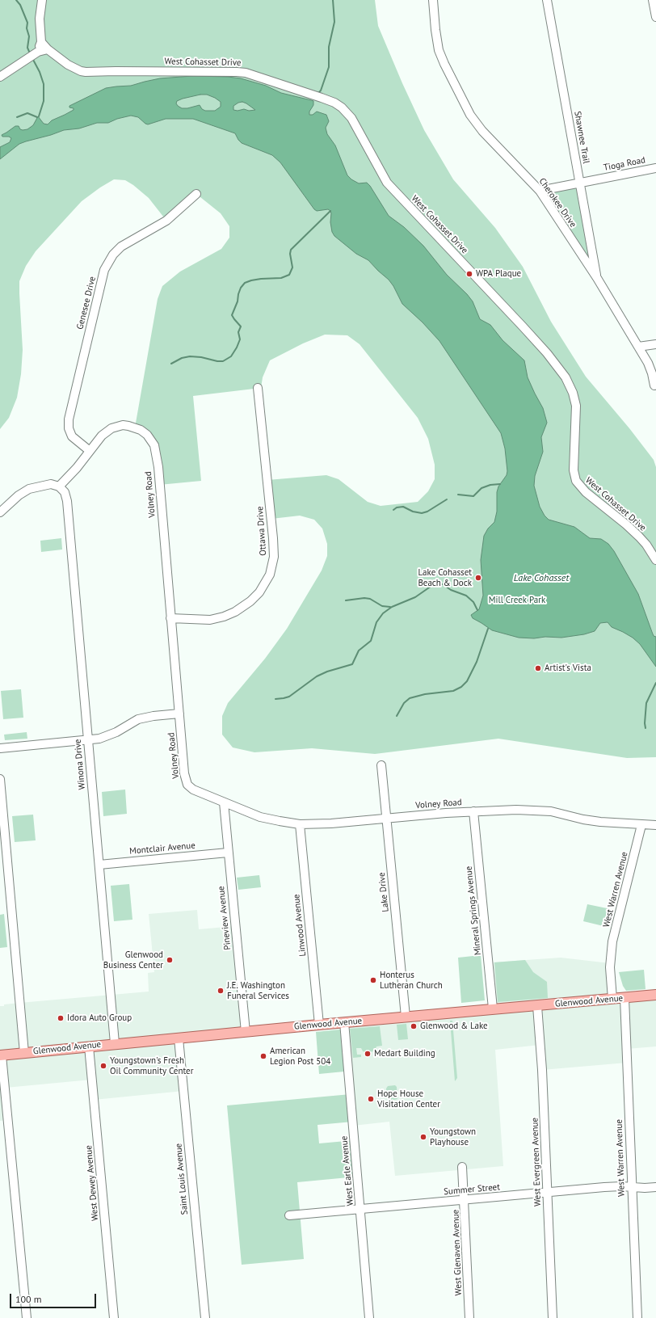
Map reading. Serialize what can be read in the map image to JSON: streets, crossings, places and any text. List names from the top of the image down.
{
  "streets": {
    "main road": ["Glenwood Avenue"],
    "street": [
      "West Cohasset Drive",
      "Shawnee Trail",
      "Tioga Road",
      "Cherokee Drive",
      "Genesee Drive",
      "Volney Road",
      "Ottawa Drive",
      "Winona Drive",
      "Montclair Avenue",
      "West Warren Avenue",
      "Lake Drive",
      "Mineral Springs Avenue",
      "Pineview Avenue",
      "Linwood Avenue",
      "West Evergreen Avenue",
      "West Earle Avenue",
      "Saint Louis Avenue",
      "West Dewey Avenue",
      "Summer Street",
      "West Glenaven Avenue"
    ]
  },
  "crossings": [
    ["Shawnee Trail", "Tioga Road"],
    ["Shawnee Trail", "Cherokee Drive"],
    ["Tioga Road", "Cherokee Drive"],
    ["Genesee Drive", "Volney Road"],
    ["Volney Road", "Ottawa Drive"],
    ["Volney Road", "Winona Drive"],
    ["Volney Road", "West Warren Avenue"],
    ["Volney Road", "Lake Drive"],
    ["Volney Road", "Mineral Springs Avenue"],
    ["Volney Road", "Pineview Avenue"],
    ["Volney Road", "Linwood Avenue"],
    ["Winona Drive", "Montclair Avenue"],
    ["Winona Drive", "Glenwood Avenue"],
    ["Montclair Avenue", "Pineview Avenue"],
    ["West Warren Avenue", "Glenwood Avenue"],
    ["West Warren Avenue", "Summer Street"],
    ["Lake Drive", "Glenwood Avenue"],
    ["Mineral Springs Avenue", "Glenwood Avenue"],
    ["Pineview Avenue", "Glenwood Avenue"],
    ["Linwood Avenue", "Glenwood Avenue"],
    ["Glenwood Avenue", "West Evergreen Avenue"],
    ["Glenwood Avenue", "West Earle Avenue"],
    ["Glenwood Avenue", "Saint Louis Avenue"],
    ["Glenwood Avenue", "West Dewey Avenue"],
    ["West Evergreen Avenue", "Summer Street"],
    ["West Earle Avenue", "Summer Street"],
    ["Summer Street", "West Glenaven Avenue"]
  ],
  "water": ["Lake Cohasset"],
  "parks": ["Mill Creek Park"],
  "places": [
    "WPA Plaque",
    "Lake Cohasset Beach & Dock",
    "Artist's Vista",
    "Glenwood Business Center",
    "Honterus Lutheran Church",
    "J.E. Washington Funeral Services",
    "Idora Auto Group",
    "Glenwood & Lake",
    "Medart Building",
    "American Legion Post 504",
    "Youngstown's Fresh Oil Community Center",
    "Hope House Visitation Center",
    "Youngstown Playhouse"
  ],
  "scale_bar": "100 m"
}
